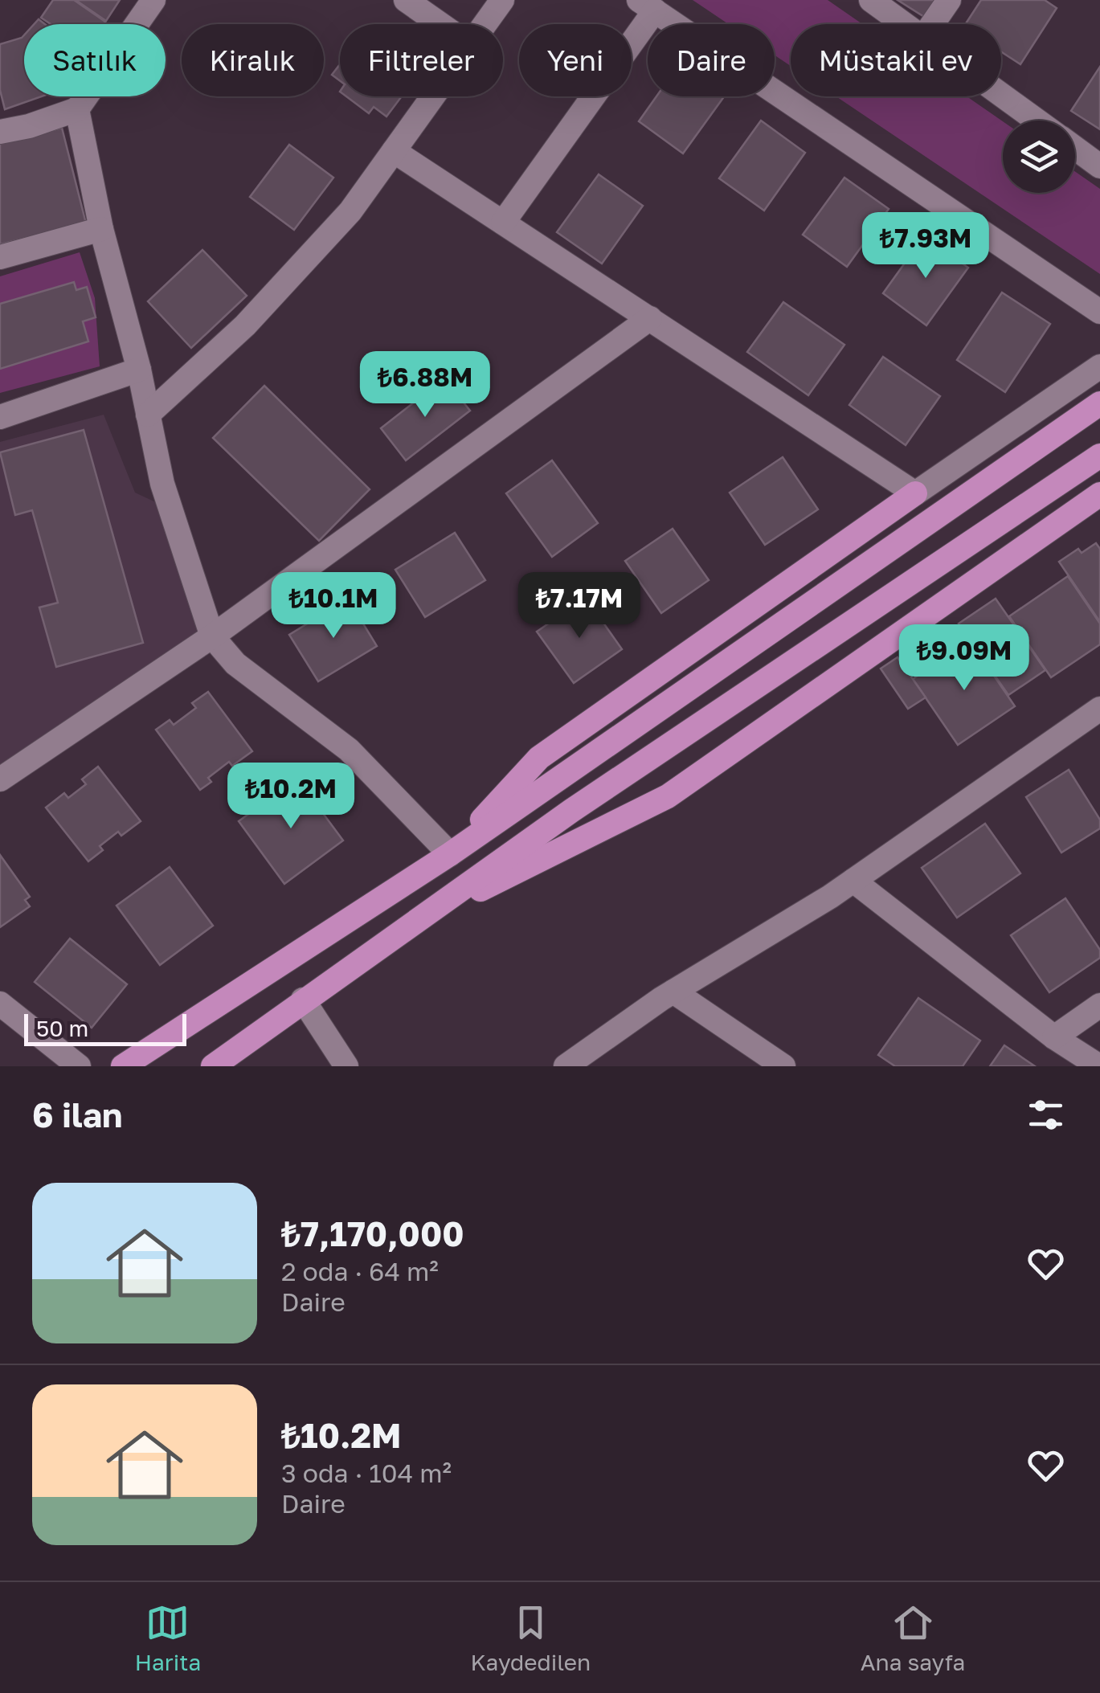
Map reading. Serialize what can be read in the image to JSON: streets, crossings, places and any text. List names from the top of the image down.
{
  "scale_bar": "50 m",
  "page": {
    "chip": [
      "Satılık",
      "Kiralık",
      "Filtreler",
      "Yeni",
      "Daire",
      "Müstakil ev"
    ],
    "price": [
      "₺7.93M",
      "₺6.88M",
      "₺10.1M",
      "₺7.17M",
      "₺9.09M",
      "₺10.2M"
    ],
    "scale": "50 m",
    "heading": "6 ilan",
    "list": [
      {
        "name": "₺7,170,000",
        "note": "2 oda · 64 m² · Daire"
      },
      {
        "name": "₺10.2M",
        "note": "3 oda · 104 m² · Daire"
      }
    ],
    "tabs": ["Harita", "Kaydedilen", "Ana sayfa"]
  }
}
